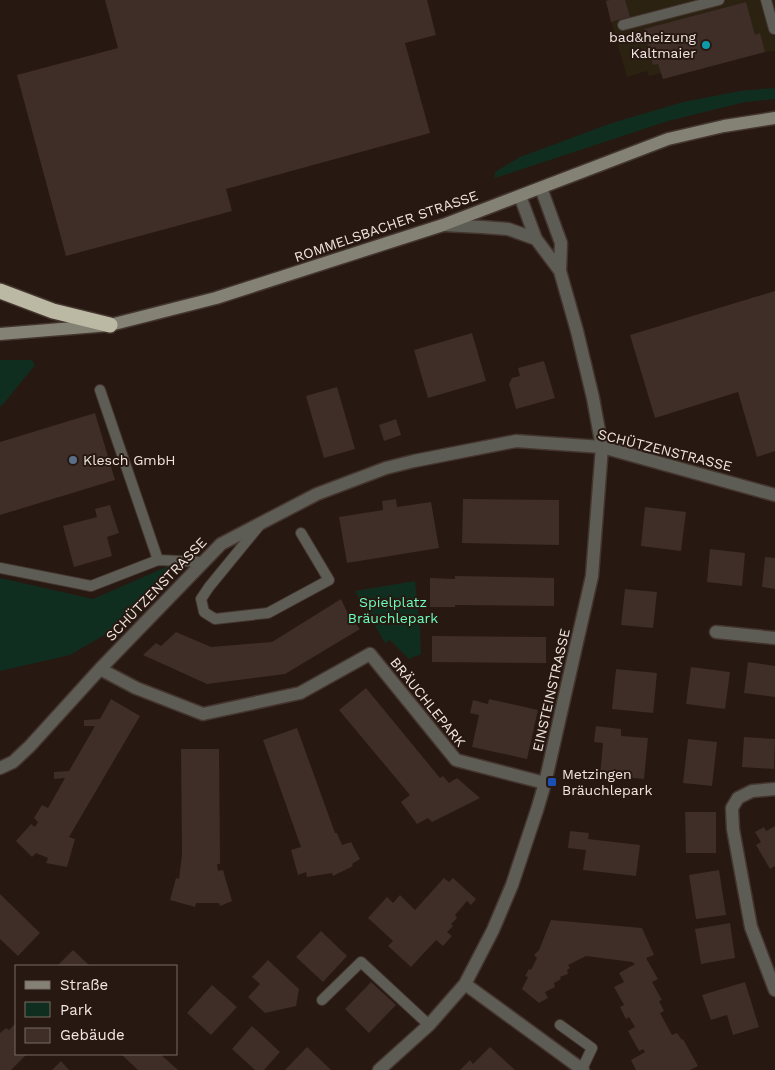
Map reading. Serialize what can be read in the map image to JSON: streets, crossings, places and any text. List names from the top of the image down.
{
  "streets": {
    "main road": ["ROMMELSBACHER STRASSE"],
    "street": ["SCHÜTZENSTRASSE", "EINSTEINSTRASSE", "BRÄUCHLEPARK"]
  },
  "crossings": [
    ["ROMMELSBACHER STRASSE", "EINSTEINSTRASSE"],
    ["SCHÜTZENSTRASSE", "EINSTEINSTRASSE"],
    ["SCHÜTZENSTRASSE", "BRÄUCHLEPARK"],
    ["EINSTEINSTRASSE", "BRÄUCHLEPARK"]
  ],
  "parks": ["Spielplatz Bräuchlepark"],
  "places": {
    "other": ["bad&heizung Kaltmaier", "Klesch GmbH"],
    "transit": ["Metzingen Bräuchlepark"]
  },
  "legend": ["Straße", "Park", "Gebäude"]
}
